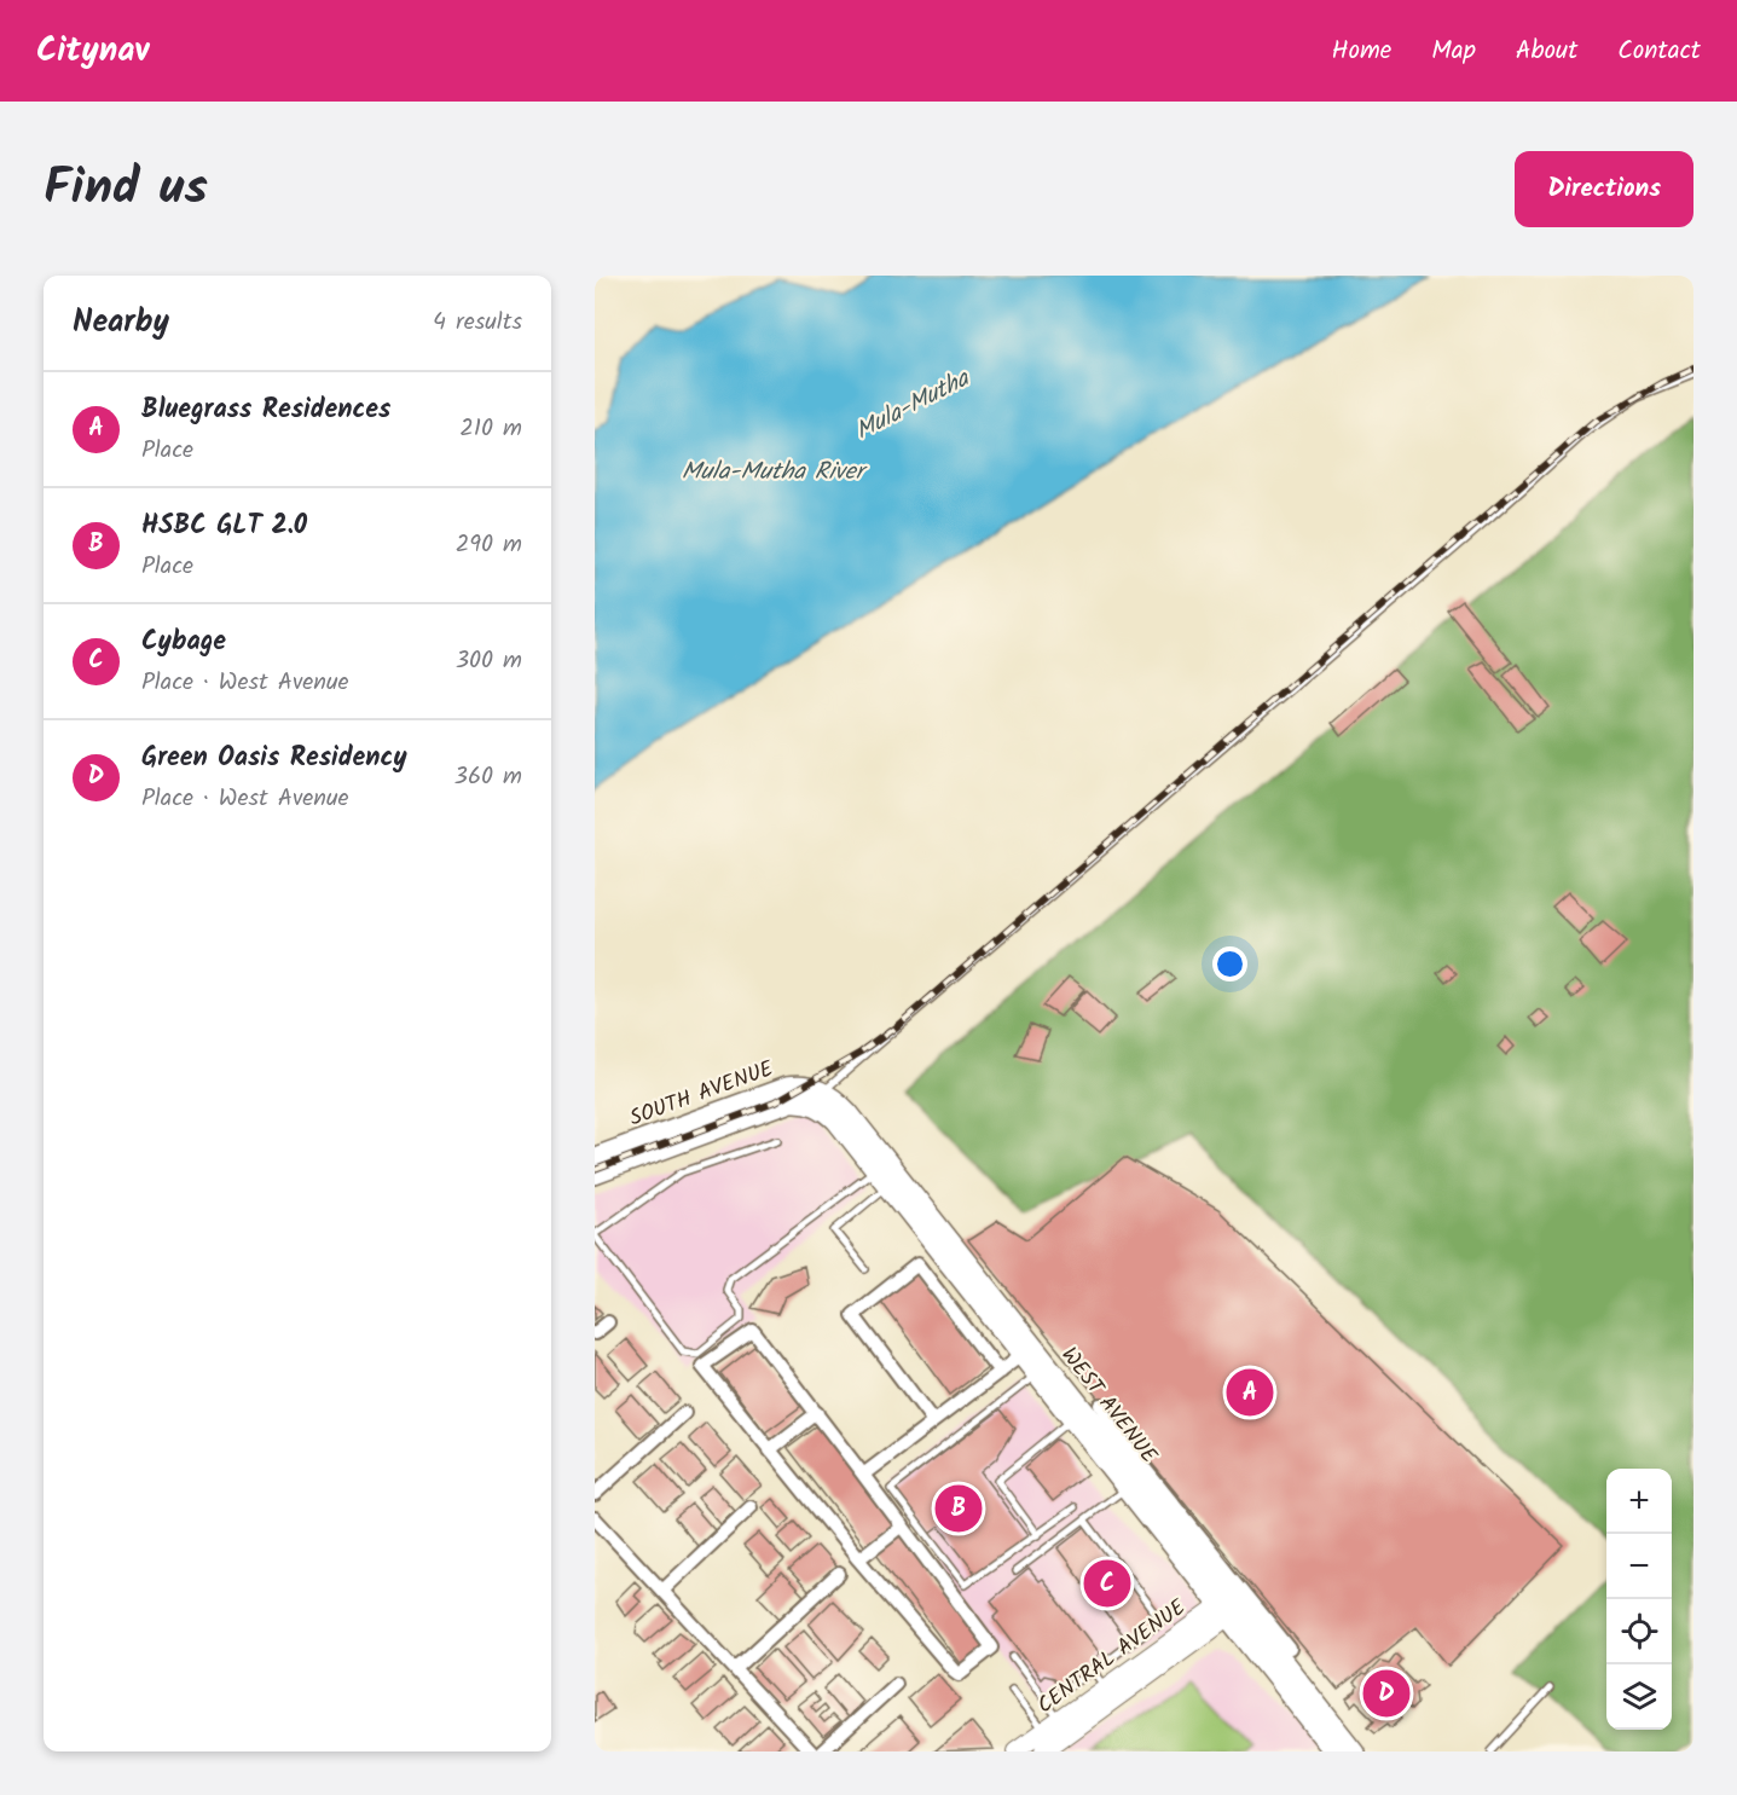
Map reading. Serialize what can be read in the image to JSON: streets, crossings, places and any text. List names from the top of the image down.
{
  "streets": {
    "main road": ["SOUTH AVENUE", "WEST AVENUE"],
    "street": ["CENTRAL AVENUE"]
  },
  "crossings": [
    ["SOUTH AVENUE", "WEST AVENUE"],
    ["WEST AVENUE", "CENTRAL AVENUE"]
  ],
  "water": ["Mula-Mutha", "Mula-Mutha River"],
  "page": {
    "header": "Citynav",
    "nav": [
      "Home",
      "Map",
      "About",
      "Contact"
    ],
    "title": "Find us",
    "buttons": "Directions",
    "heading": ["Nearby", "4 results"],
    "list": [
      {
        "mark": "A",
        "name": "Bluegrass Residences",
        "note": "Place",
        "value": "210 m"
      },
      {
        "mark": "B",
        "name": "HSBC GLT 2.0",
        "note": "Place",
        "value": "290 m"
      },
      {
        "mark": "C",
        "name": "Cybage",
        "note": "Place · West Avenue",
        "value": "300 m"
      },
      {
        "mark": "D",
        "name": "Green Oasis Residency",
        "note": "Place · West Avenue",
        "value": "360 m"
      }
    ],
    "pins": [
      "A",
      "B",
      "C",
      "D"
    ],
    "map_buttons": ["+", "−"]
  }
}
